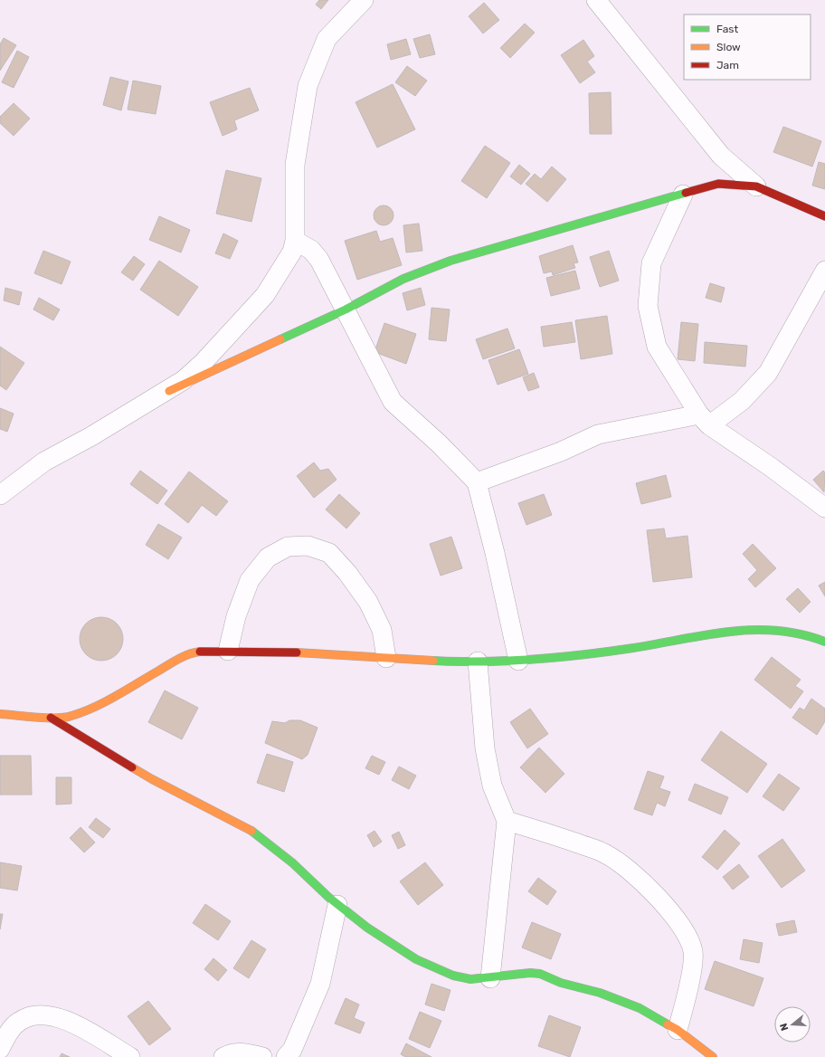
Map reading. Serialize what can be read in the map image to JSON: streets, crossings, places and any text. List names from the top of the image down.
{
  "legend": ["Fast", "Slow", "Jam"],
  "north": "left"
}
